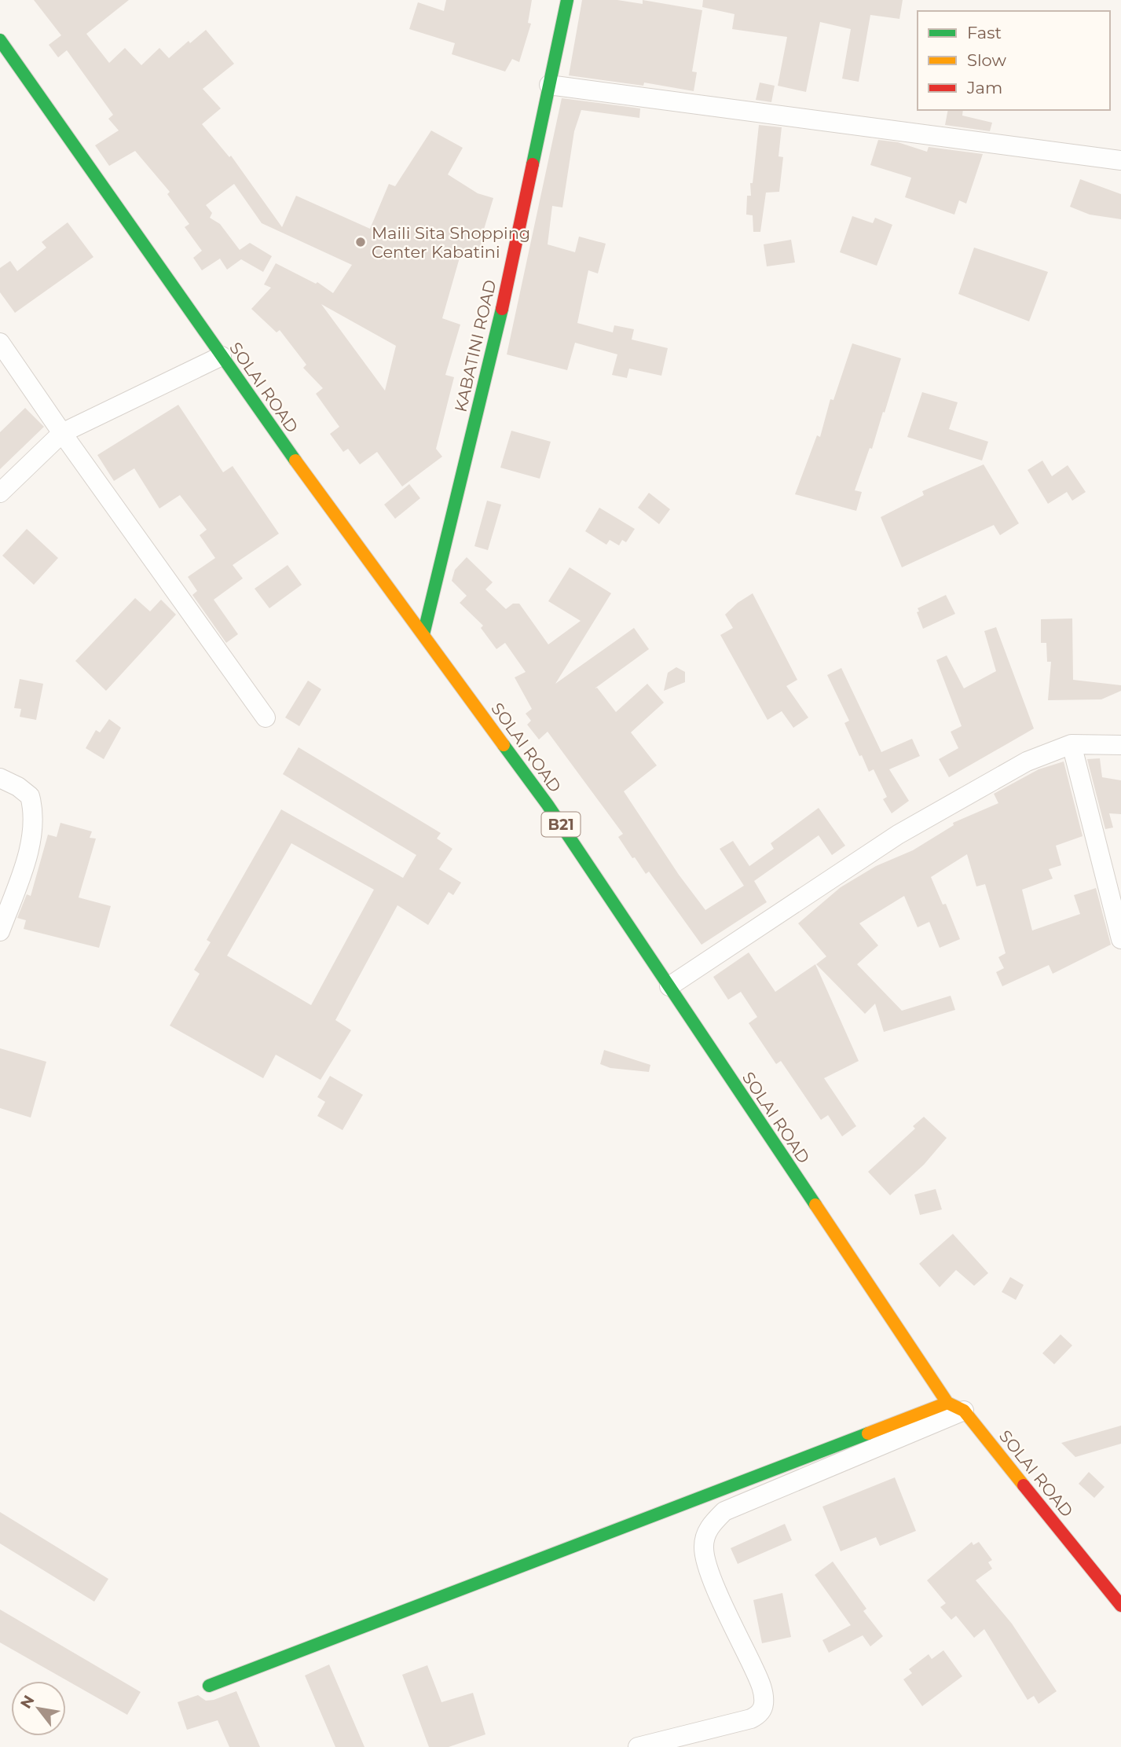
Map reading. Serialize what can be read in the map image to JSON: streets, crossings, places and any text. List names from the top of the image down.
{
  "streets": {
    "main road": ["KABATINI ROAD", "SOLAI ROAD", "B21"]
  },
  "crossings": [
    ["KABATINI ROAD", "SOLAI ROAD"]
  ],
  "places": ["Maili Sita Shopping Center Kabatini"],
  "legend": ["Fast", "Slow", "Jam"],
  "north": "top left"
}
